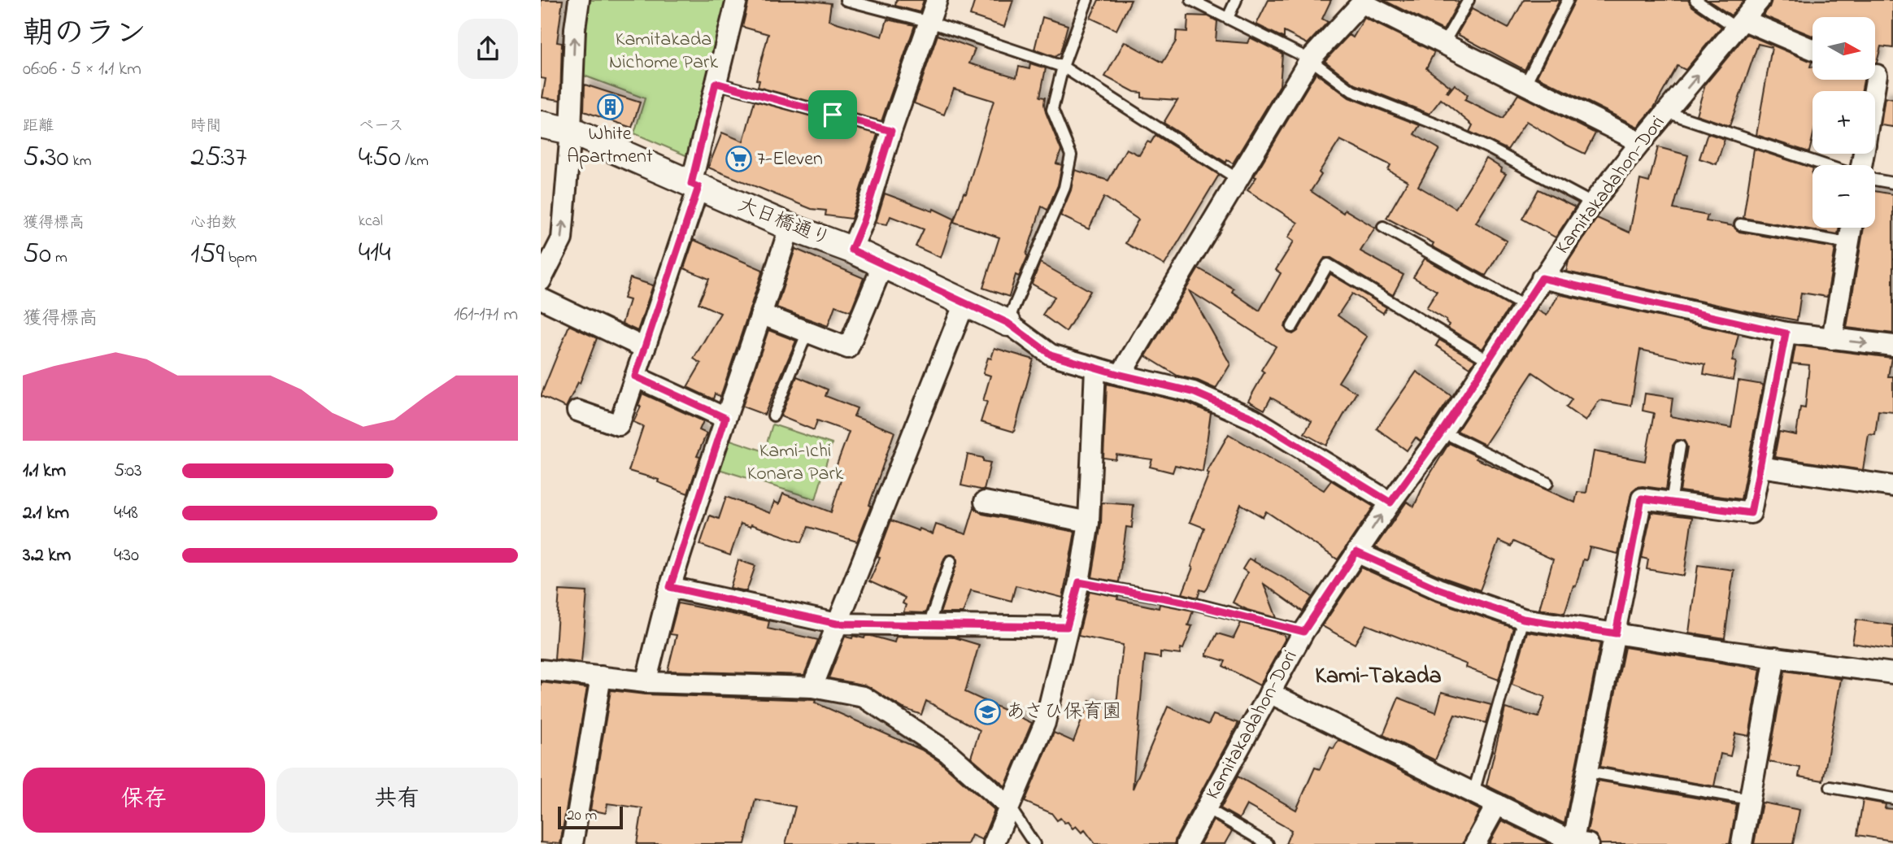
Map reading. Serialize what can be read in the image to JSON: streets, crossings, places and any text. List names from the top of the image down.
{
  "streets": {
    "street": ["Kamitakadahon-Dori", "大日橋通り"]
  },
  "crossings": [
    ["Kamitakadahon-Dori", "大日橋通り"]
  ],
  "districts": ["Kami-Takada"],
  "parks": ["Kamitakada Nichome Park", "Kami-Ichi Konara Park"],
  "places": {
    "building": ["White Apartment"],
    "supermarket": ["7-Eleven"],
    "school or university": ["あさひ保育園"]
  },
  "scale_bar": "20 m",
  "north": "right",
  "page": {
    "heading": ["朝のラン", "06:06 · 5 × 1.1 km"],
    "map_buttons": ["+", "−"],
    "stats": [
      ["距離", "5.30 km"],
      ["時間", "25:37"],
      ["ペース", "4:50 /km"],
      ["獲得標高", "50 m"],
      ["心拍数", "159 bpm"],
      ["kcal", "414"]
    ],
    "chart": ["獲得標高", "161–171 m"],
    "list": [
      {
        "name": "1.1 km",
        "note": "5:03"
      },
      {
        "name": "2.1 km",
        "note": "4:48"
      },
      {
        "name": "3.2 km",
        "note": "4:30"
      }
    ],
    "buttons": ["保存", "共有"],
    "scale": "20 m"
  }
}
